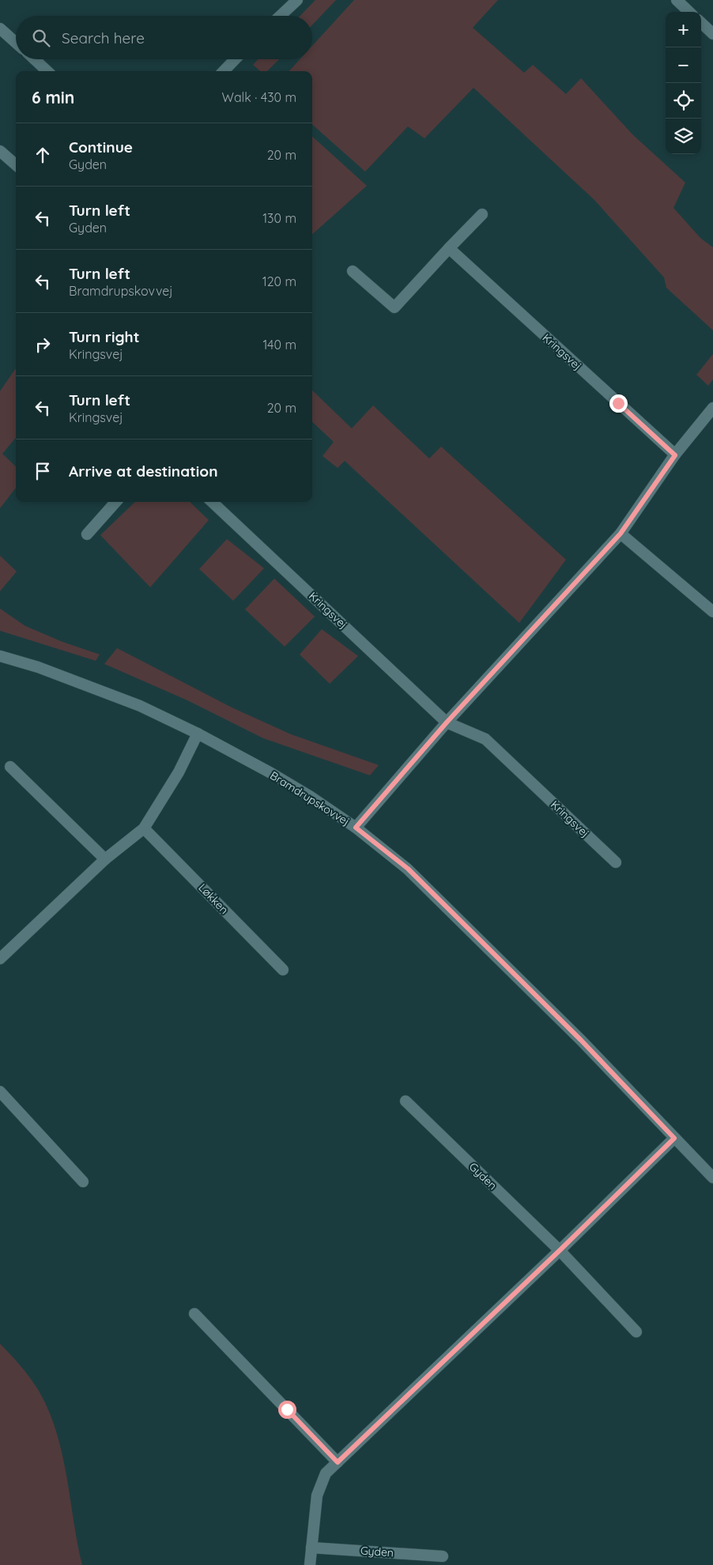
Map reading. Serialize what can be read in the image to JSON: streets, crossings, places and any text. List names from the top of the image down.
{
  "streets": {
    "street": [
      "Kringsvej",
      "Bramdrupskovvej",
      "Løkken",
      "Gyden"
    ]
  },
  "page": {
    "map_buttons": ["+", "−"],
    "search": "Search here",
    "heading": ["6 min", "Walk · 430 m"],
    "list": [
      ["Continue", "Gyden", "20 m"],
      ["Turn left", "Gyden", "130 m"],
      ["Turn left", "Bramdrupskovvej", "120 m"],
      ["Turn right", "Kringsvej", "140 m"],
      ["Turn left", "Kringsvej", "20 m"],
      "Arrive at destination"
    ]
  }
}
